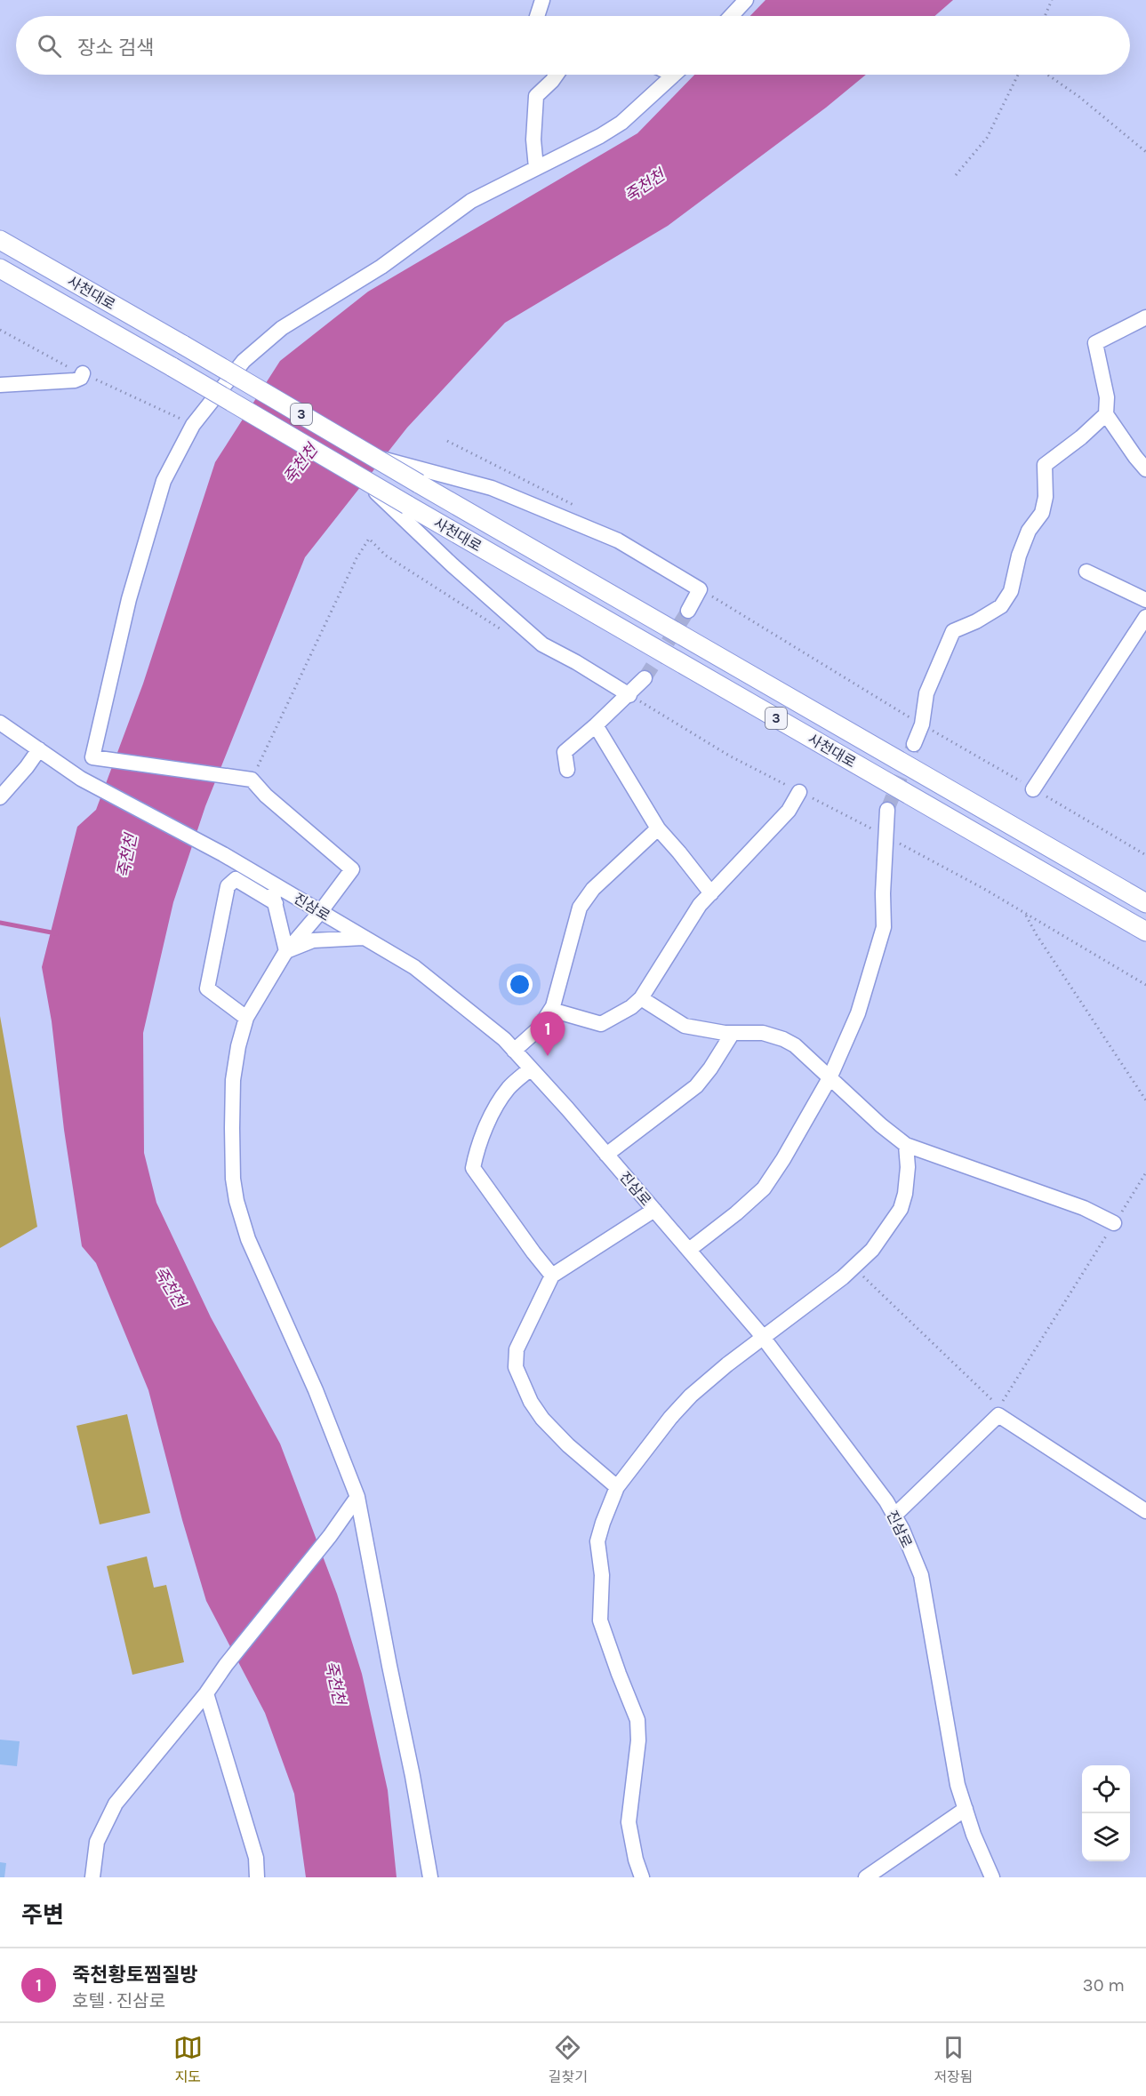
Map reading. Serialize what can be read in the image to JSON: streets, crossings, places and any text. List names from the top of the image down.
{
  "streets": {
    "main road": ["사천대로", "3"],
    "street": ["진삼로"]
  },
  "water": ["죽천천"],
  "page": {
    "search": "장소 검색",
    "pins": "1",
    "heading": "주변",
    "list": [
      {
        "mark": "1",
        "name": "죽천황토찜질방",
        "note": "호텔 · 진삼로",
        "value": "30 m"
      }
    ],
    "nav": ["지도", "길찾기", "저장됨"]
  }
}
